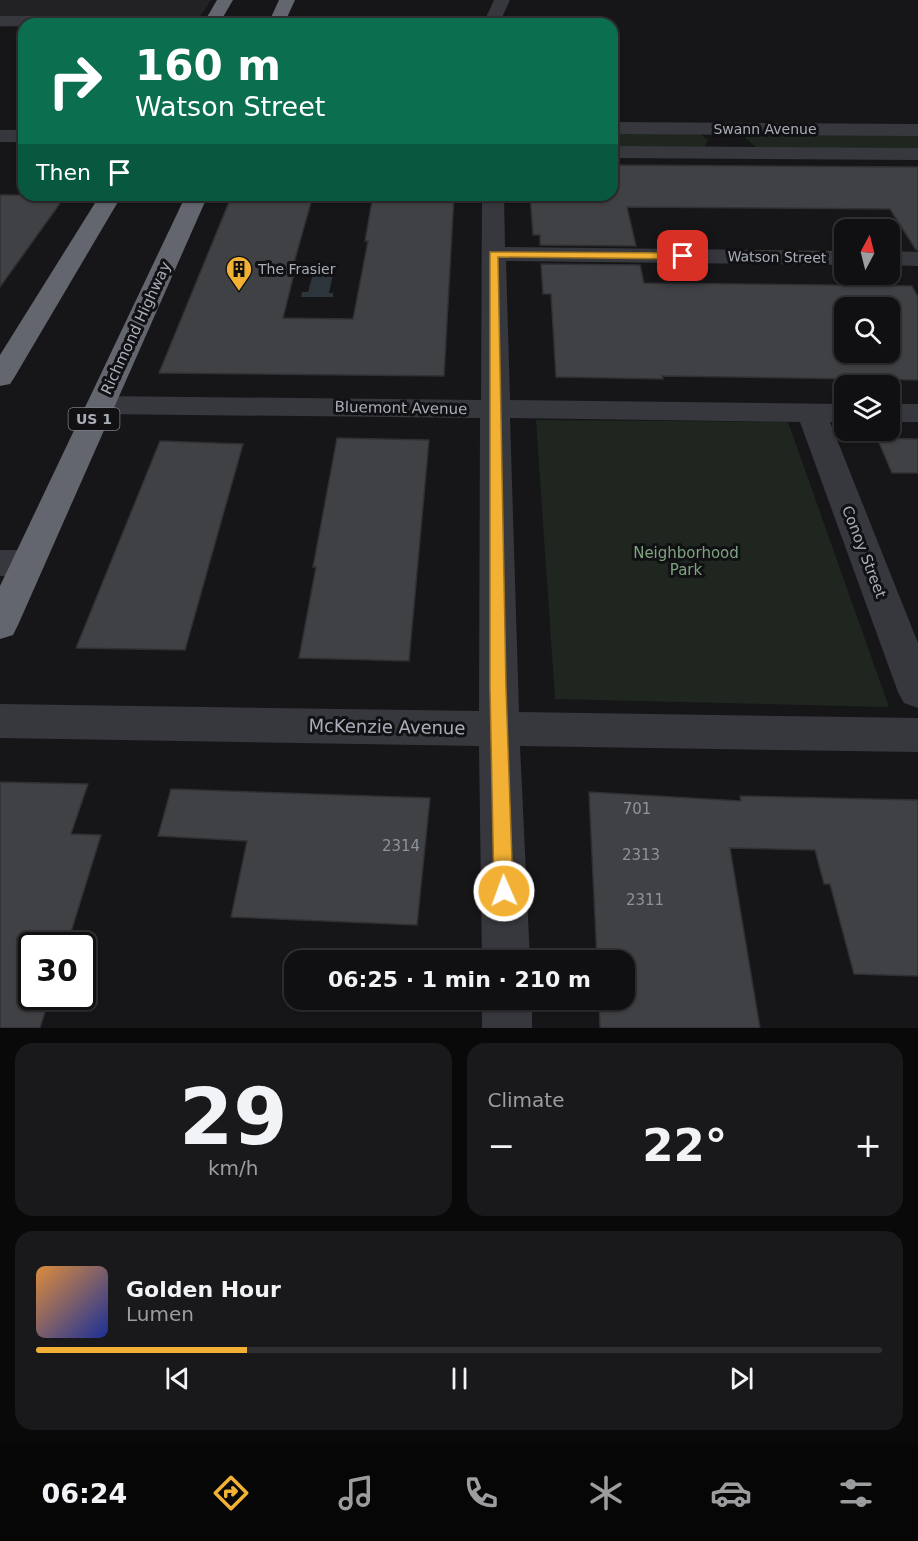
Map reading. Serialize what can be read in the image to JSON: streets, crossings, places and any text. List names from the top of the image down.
{
  "streets": {
    "highway": ["Richmond Highway", "US 1"],
    "street": [
      "Swann Avenue",
      "Watson Street",
      "Bluemont Avenue",
      "Conoy Street",
      "McKenzie Avenue"
    ]
  },
  "crossings": [
    ["Richmond Highway", "Bluemont Avenue"],
    ["Bluemont Avenue", "Conoy Street"]
  ],
  "parks": ["Neighborhood Park"],
  "places": {
    "building": ["The Frasier"]
  },
  "house_numbers": [
    "701",
    "2314",
    "2313",
    "2311"
  ],
  "north": "top",
  "page": {
    "turn": ["160 m", "Watson Street"],
    "then": "Then",
    "limit": "30",
    "trip": "06:25 · 1 min · 210 m",
    "tile": [
      ["29", "km/h"],
      "Climate"
    ],
    "heat": ["−", "22°", "+"],
    "song": ["Golden Hour", "Lumen"],
    "tabs": "06:24"
  }
}
